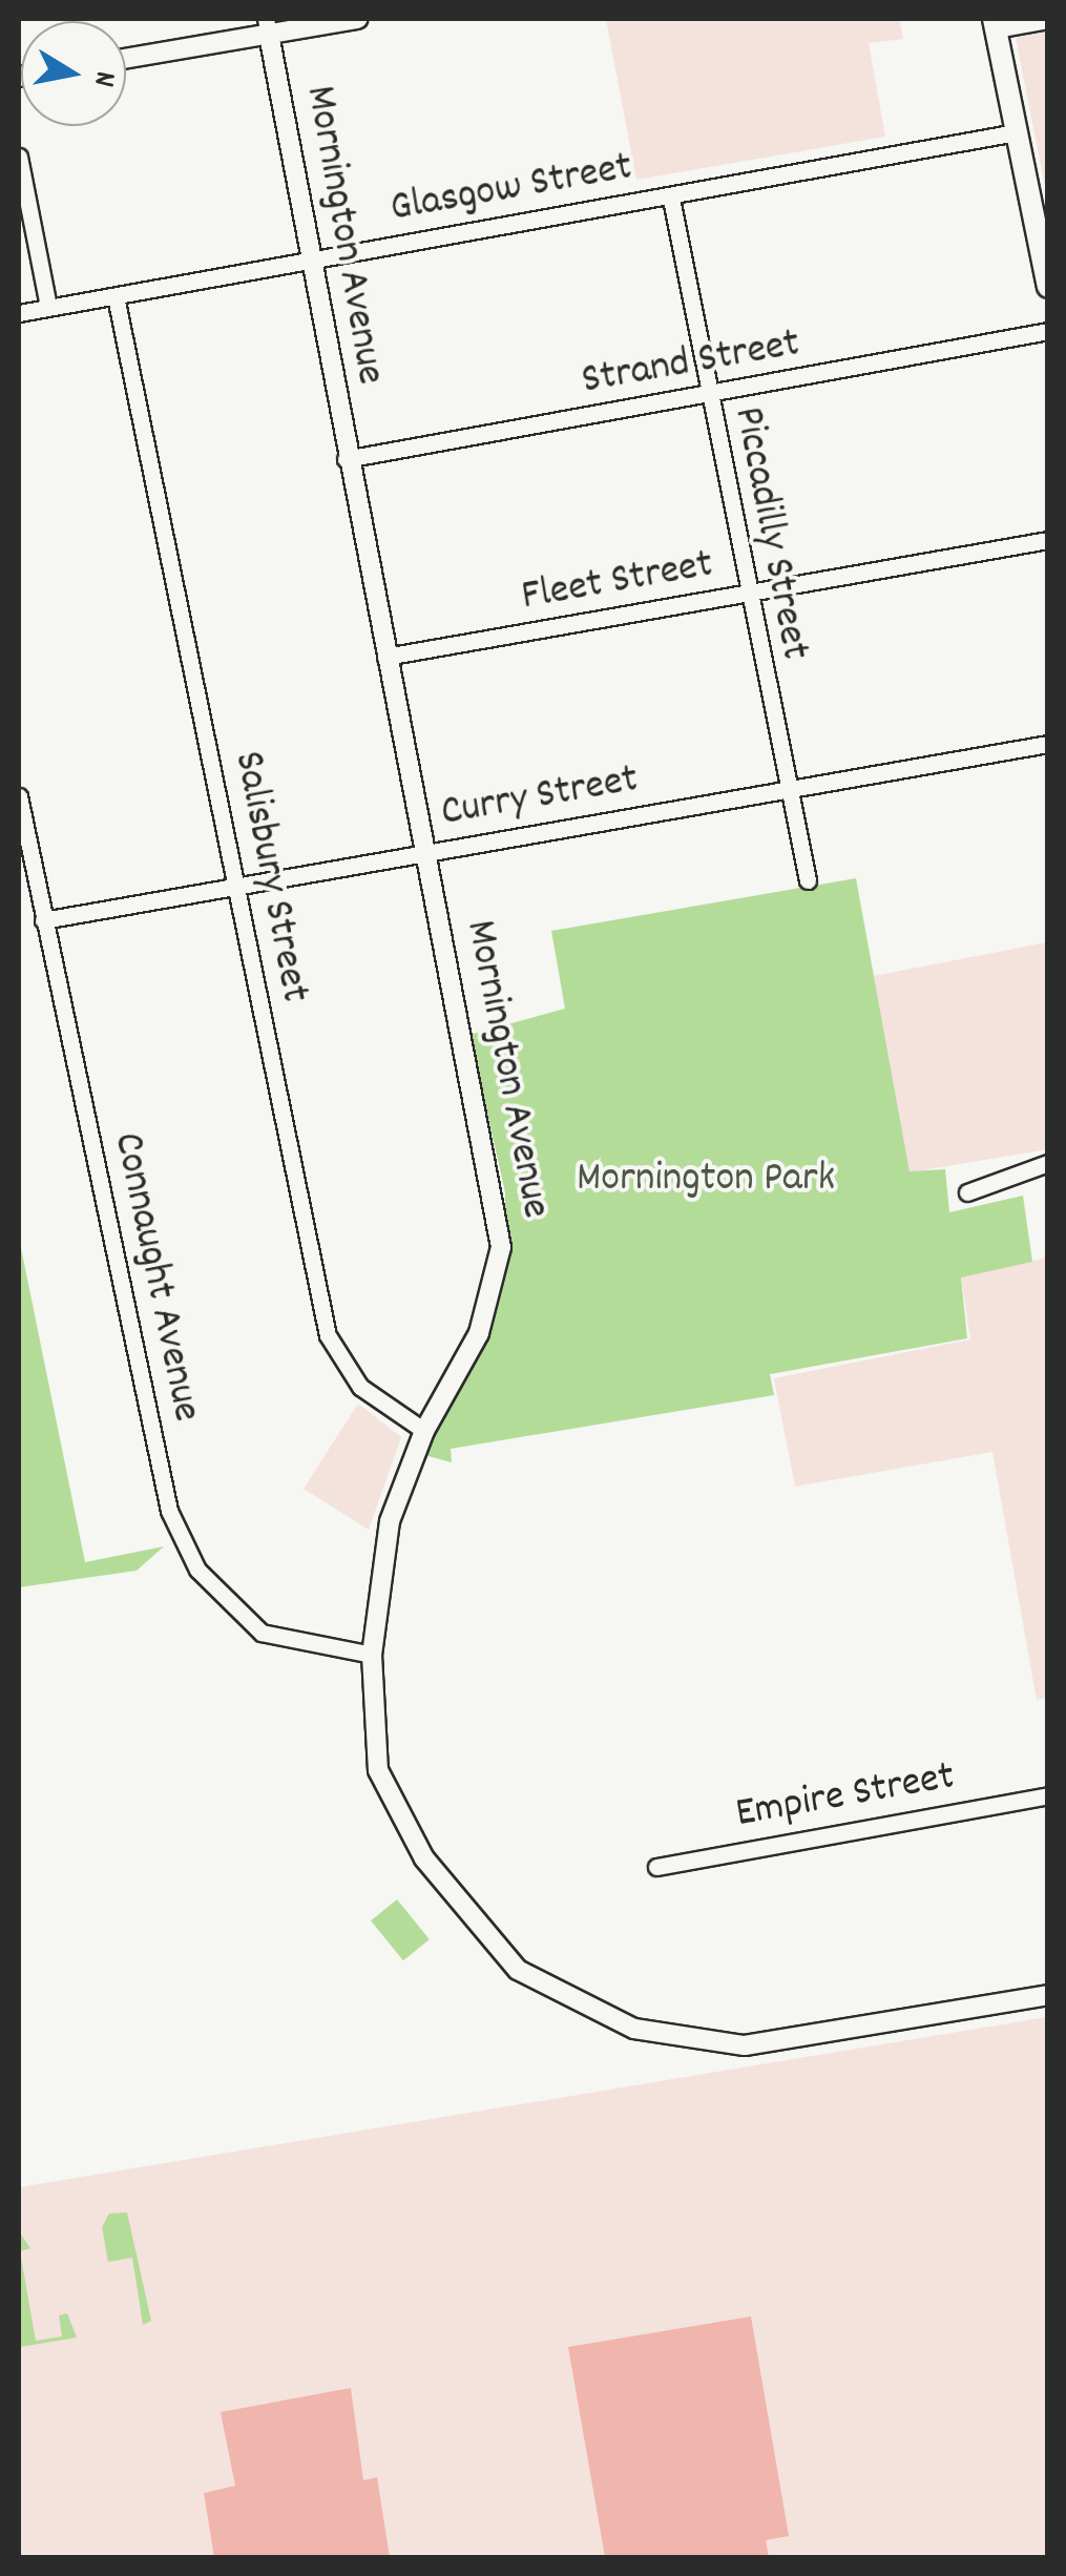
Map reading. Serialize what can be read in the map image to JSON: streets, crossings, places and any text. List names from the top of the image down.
{
  "streets": {
    "street": [
      "Glasgow Street",
      "Mornington Avenue",
      "Strand Street",
      "Piccadilly Street",
      "Fleet Street",
      "Curry Street",
      "Salisbury Street",
      "Connaught Avenue",
      "Empire Street"
    ]
  },
  "crossings": [
    ["Glasgow Street", "Mornington Avenue"],
    ["Glasgow Street", "Piccadilly Street"],
    ["Glasgow Street", "Salisbury Street"],
    ["Mornington Avenue", "Strand Street"],
    ["Mornington Avenue", "Fleet Street"],
    ["Mornington Avenue", "Curry Street"],
    ["Mornington Avenue", "Salisbury Street"],
    ["Mornington Avenue", "Connaught Avenue"],
    ["Strand Street", "Piccadilly Street"],
    ["Piccadilly Street", "Fleet Street"],
    ["Piccadilly Street", "Curry Street"],
    ["Curry Street", "Salisbury Street"],
    ["Curry Street", "Connaught Avenue"]
  ],
  "parks": ["Mornington Park"],
  "north": "right"
}
